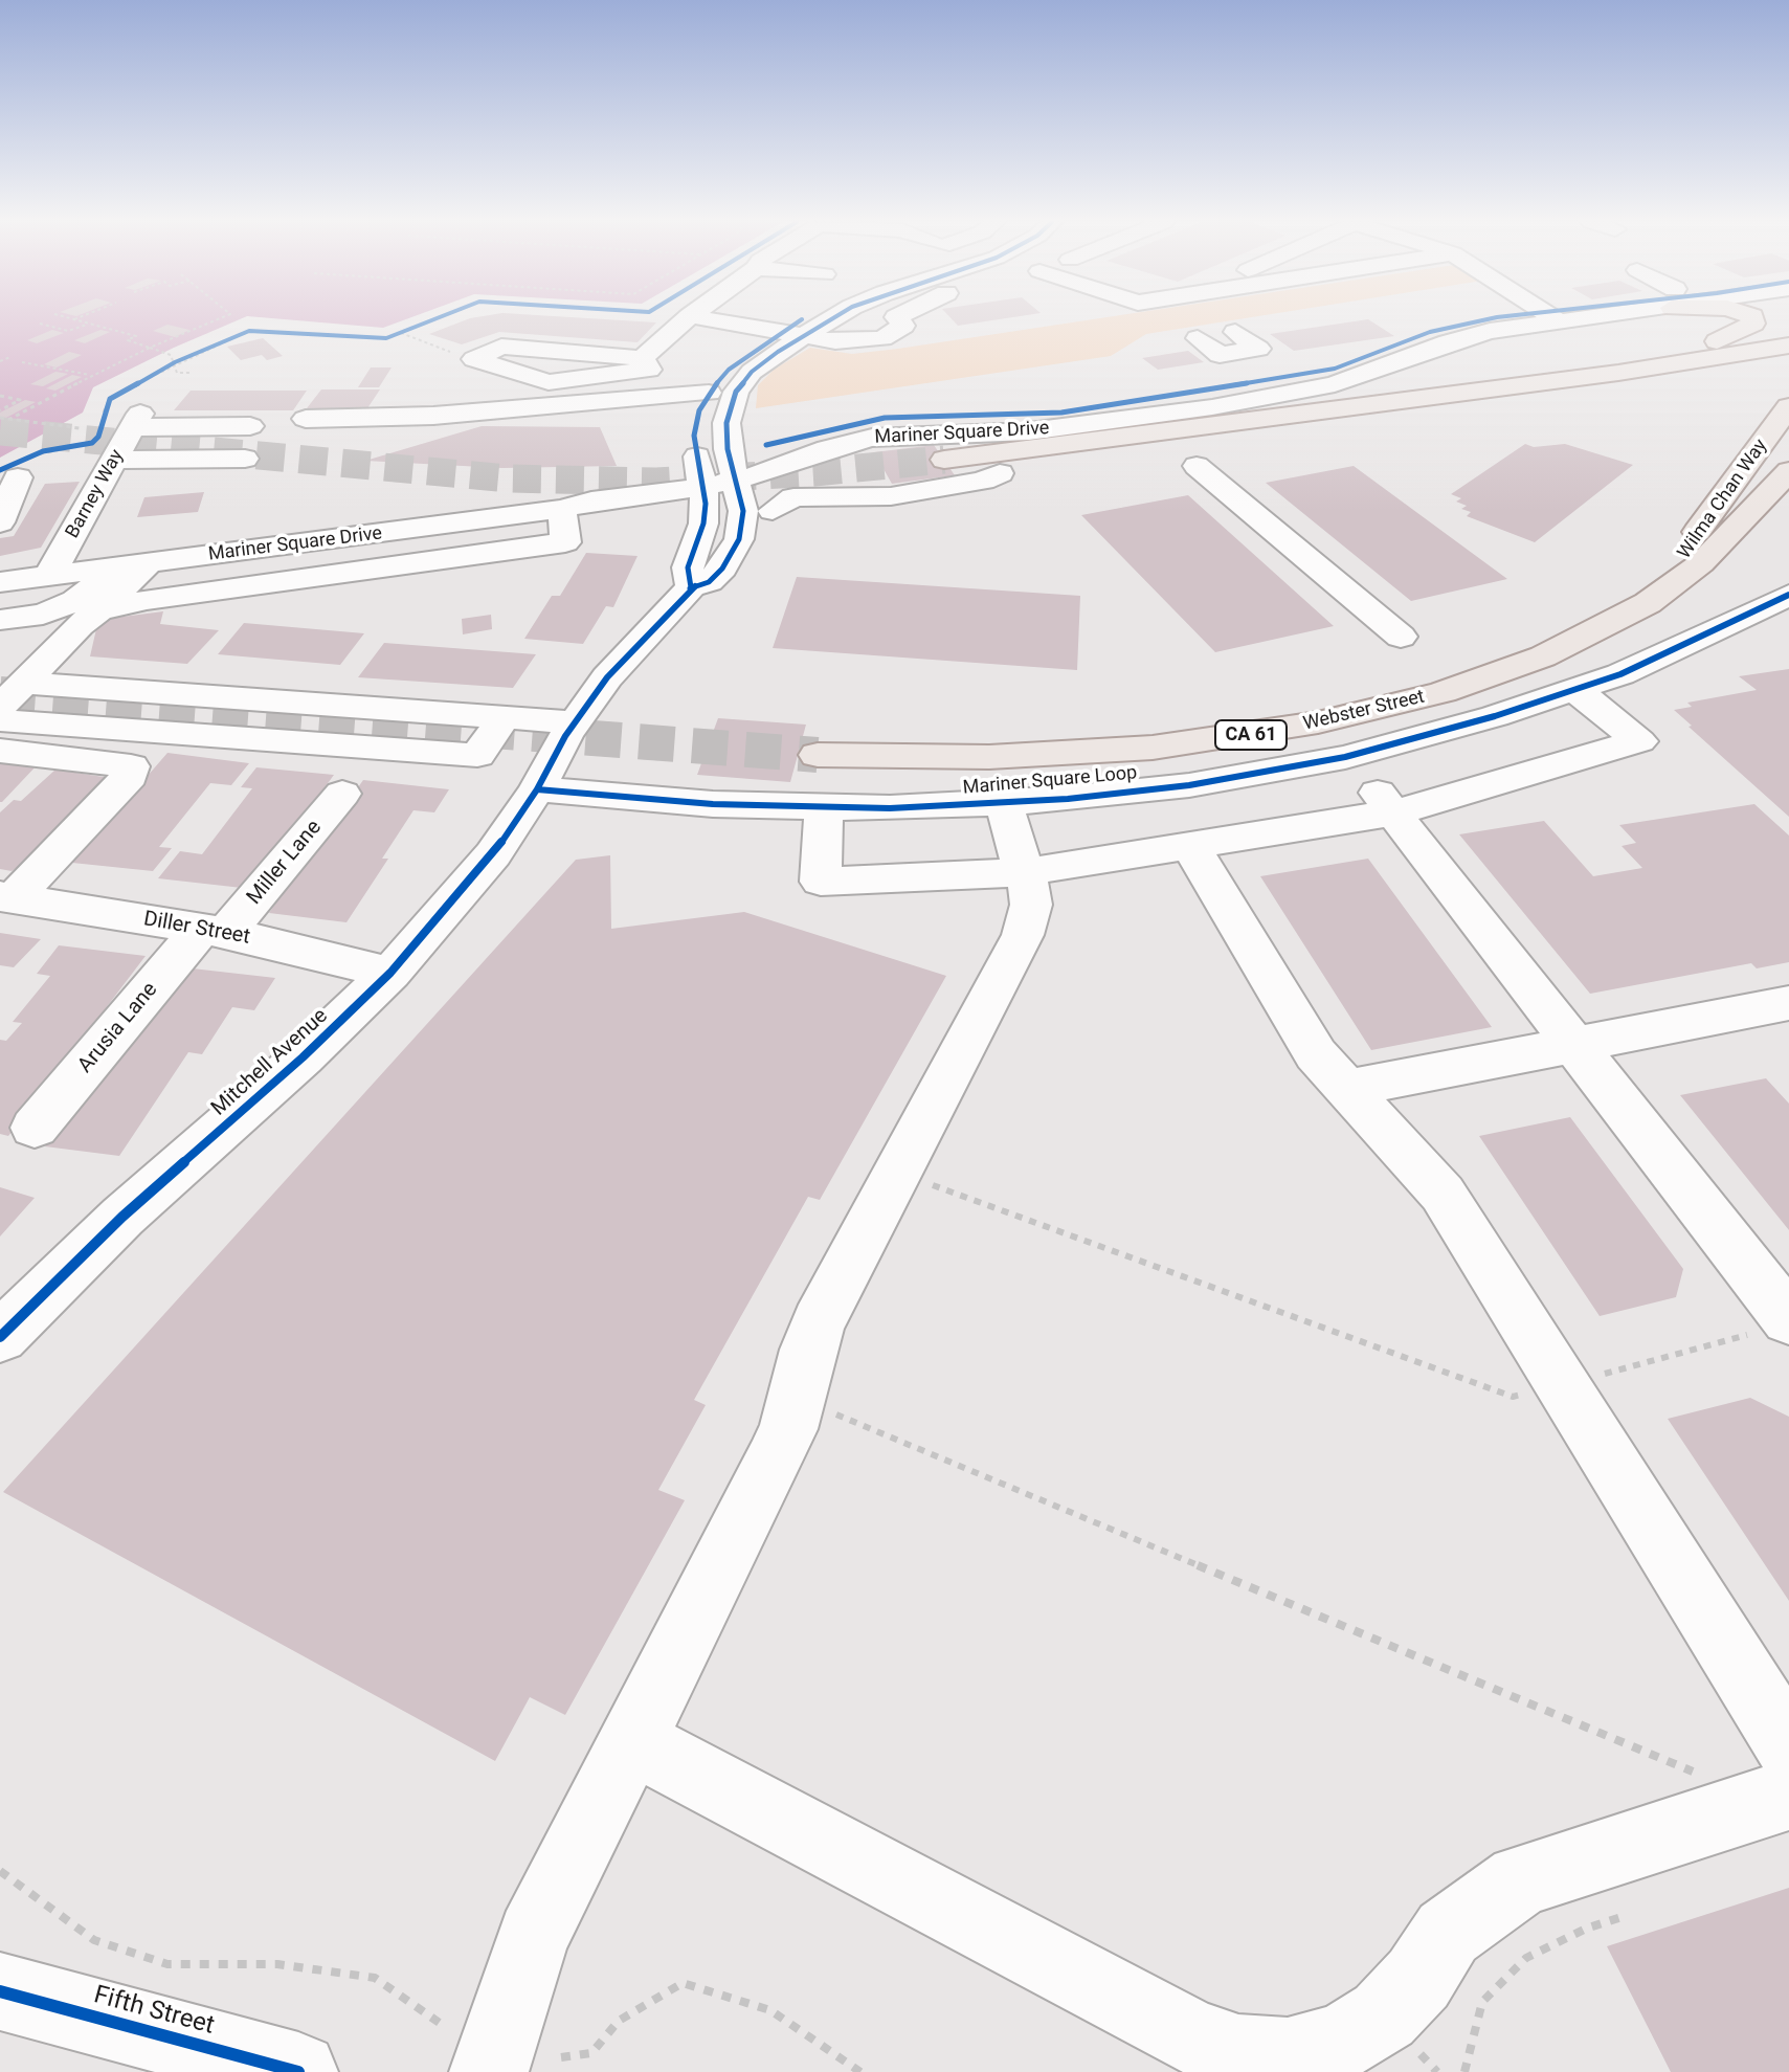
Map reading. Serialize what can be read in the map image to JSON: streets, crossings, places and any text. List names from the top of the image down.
{
  "streets": {
    "main road": ["Wilma Chan Way", "Webster Street", "CA 61"],
    "street": [
      "Mariner Square Drive",
      "Barney Way",
      "Mariner Square Loop",
      "Miller Lane",
      "Diller Street",
      "Arusia Lane",
      "Mitchell Avenue",
      "Fifth Street"
    ]
  },
  "crossings": [
    ["Mariner Square Drive", "Barney Way"],
    ["Wilma Chan Way", "Webster Street"],
    ["Mariner Square Loop", "Mitchell Avenue"],
    ["Miller Lane", "Diller Street"],
    ["Miller Lane", "Arusia Lane"],
    ["Diller Street", "Arusia Lane"],
    ["Diller Street", "Mitchell Avenue"]
  ]
}
